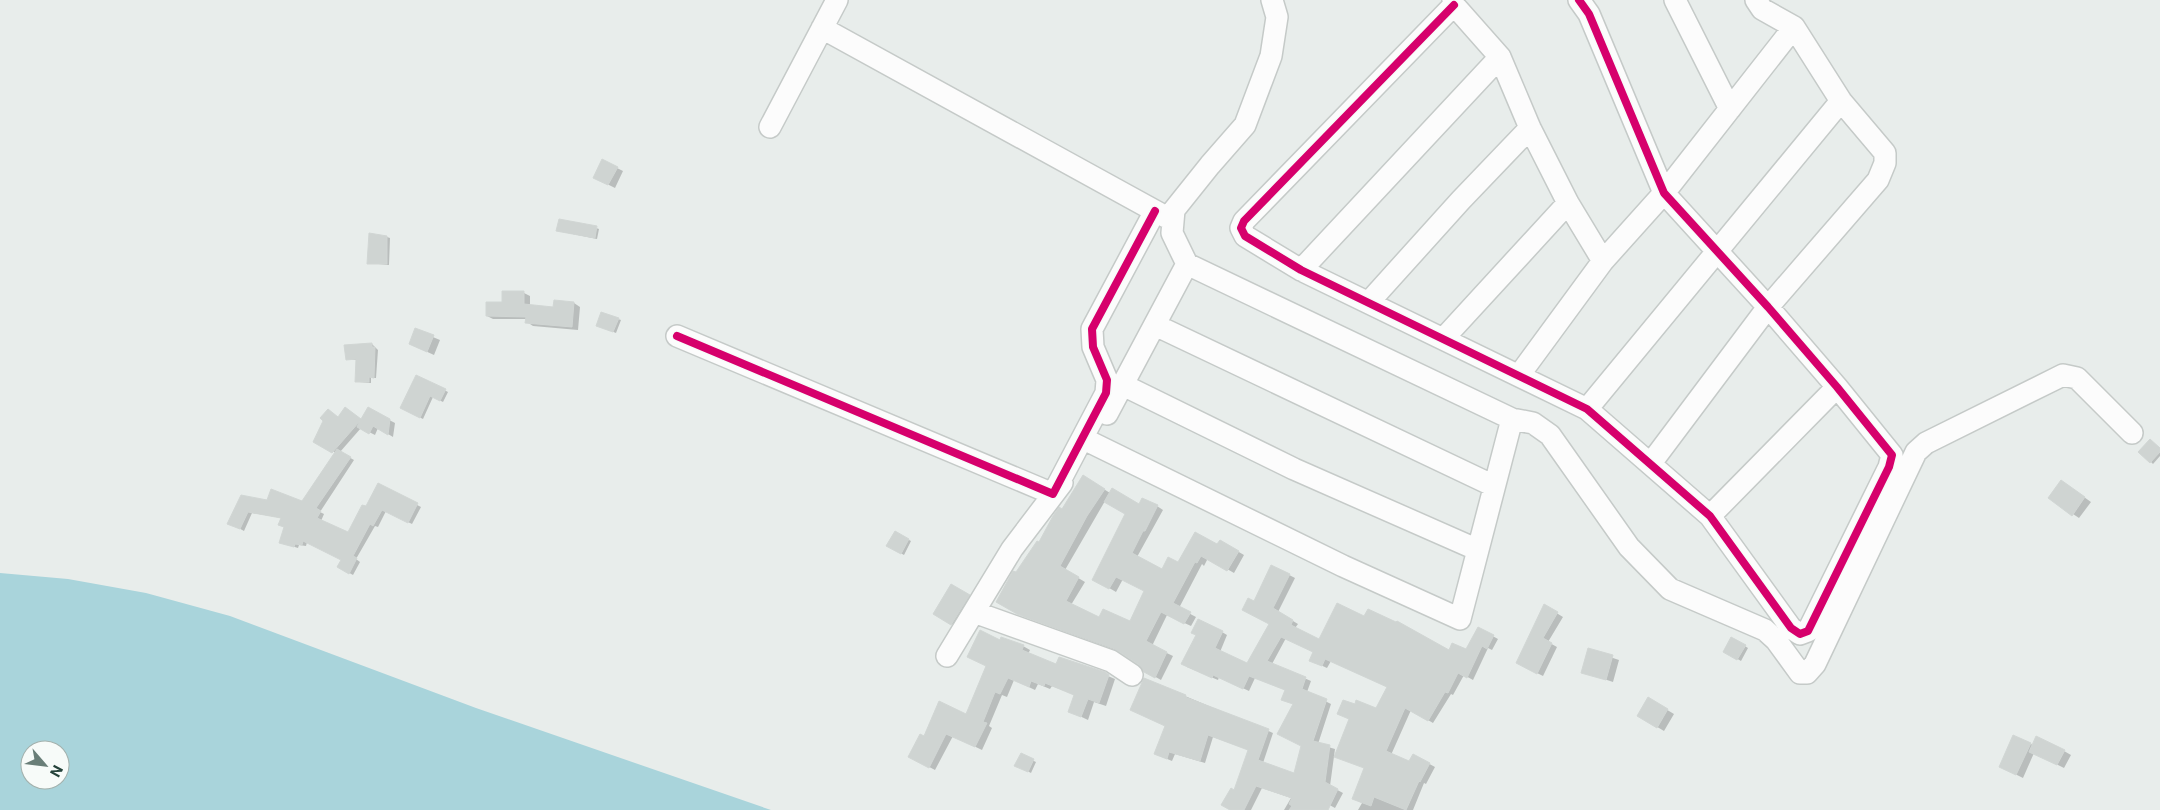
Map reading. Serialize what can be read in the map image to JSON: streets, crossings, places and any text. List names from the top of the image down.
{
  "north": "bottom right"
}
